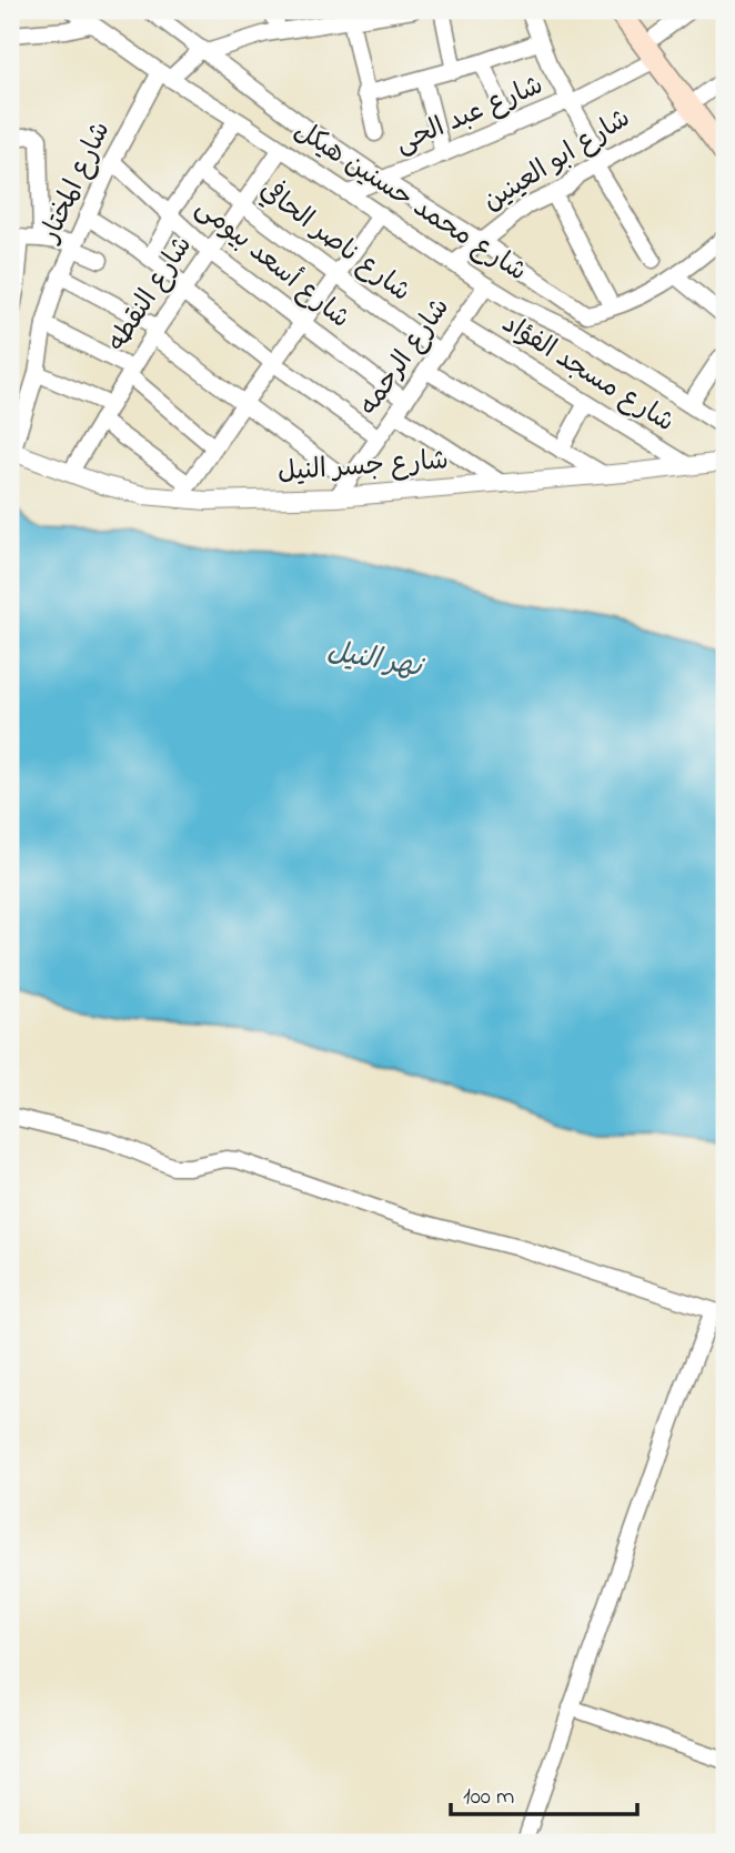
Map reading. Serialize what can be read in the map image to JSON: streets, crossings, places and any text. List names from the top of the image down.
{
  "streets": {
    "street": [
      "شارع عبد الحى",
      "شارع ابو العينين",
      "شارع المختار",
      "شارع محمد حسنين هيكل",
      "شارع ناصر الحافي",
      "شارع أسعد بيومى",
      "شارع النقطه",
      "شارع الرحمه",
      "شارع مسجد الفؤاد",
      "شارع جسر النيل"
    ]
  },
  "crossings": [
    ["شارع عبد الحى", "شارع ابو العينين"],
    ["شارع عبد الحى", "شارع محمد حسنين هيكل"],
    ["شارع ابو العينين", "شارع محمد حسنين هيكل"],
    ["شارع المختار", "شارع محمد حسنين هيكل"],
    ["شارع المختار", "شارع أسعد بيومى"],
    ["شارع المختار", "شارع جسر النيل"],
    ["شارع محمد حسنين هيكل", "شارع النقطه"],
    ["شارع محمد حسنين هيكل", "شارع الرحمه"],
    ["شارع ناصر الحافي", "شارع النقطه"],
    ["شارع ناصر الحافي", "شارع الرحمه"],
    ["شارع أسعد بيومى", "شارع النقطه"],
    ["شارع أسعد بيومى", "شارع الرحمه"],
    ["شارع النقطه", "شارع جسر النيل"],
    ["شارع الرحمه", "شارع مسجد الفؤاد"],
    ["شارع الرحمه", "شارع جسر النيل"],
    ["شارع مسجد الفؤاد", "شارع جسر النيل"]
  ],
  "water": ["نهر النيل"],
  "scale_bar": "100 m"
}
